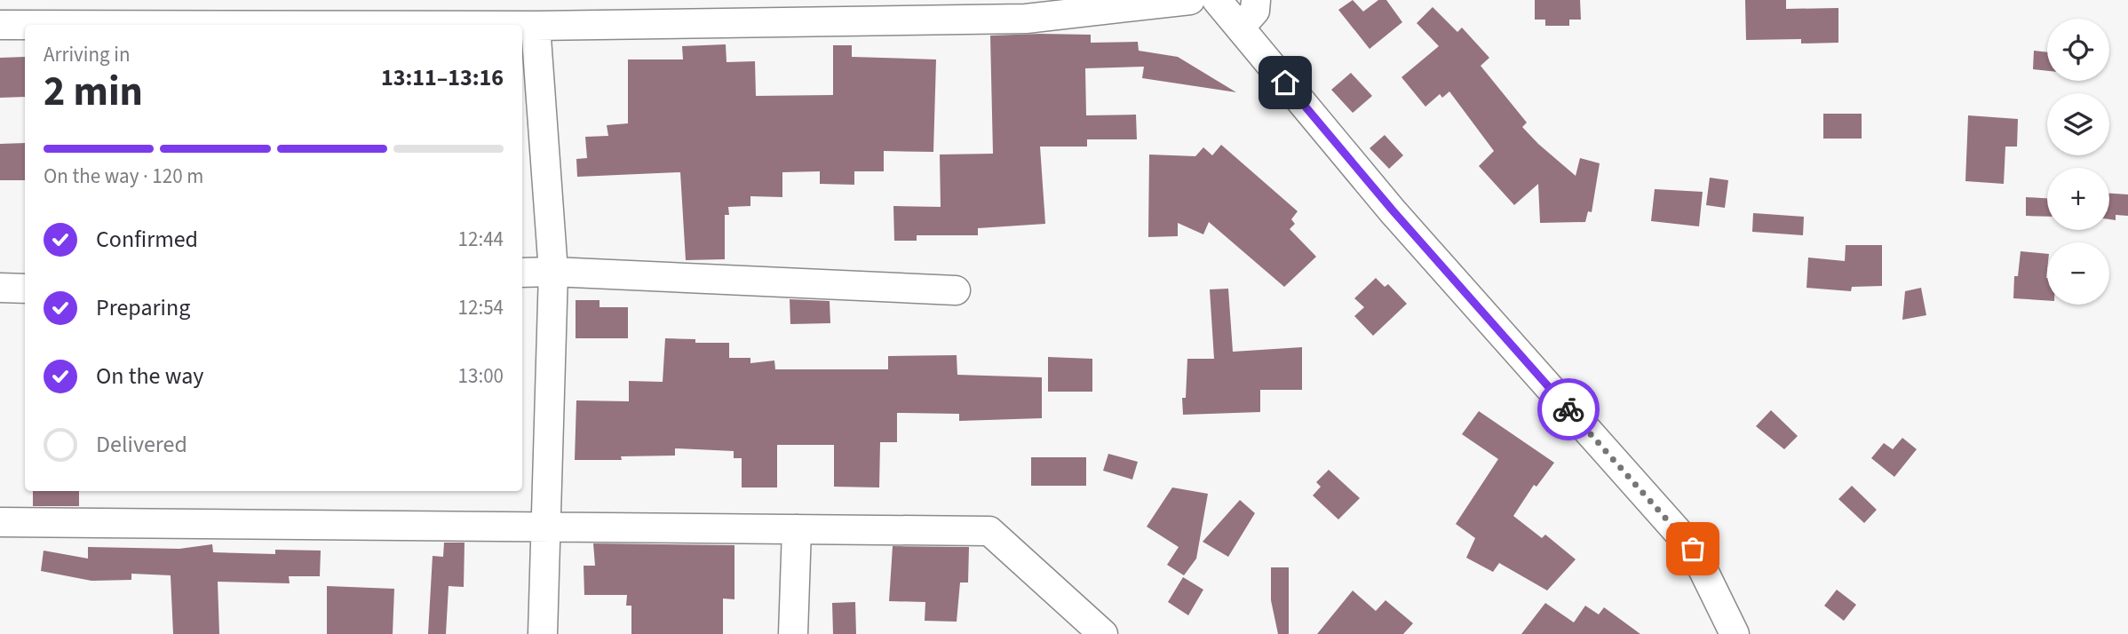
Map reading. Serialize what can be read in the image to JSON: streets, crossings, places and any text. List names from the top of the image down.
{
  "page": {
    "map_buttons": ["+", "−"],
    "heading": ["2 min", "Arriving in", "13:11–13:16"],
    "bar": "On the way · 120 m",
    "list": [
      ["Confirmed", "12:44"],
      ["Preparing", "12:54"],
      ["On the way", "13:00"],
      "Delivered"
    ]
  }
}
